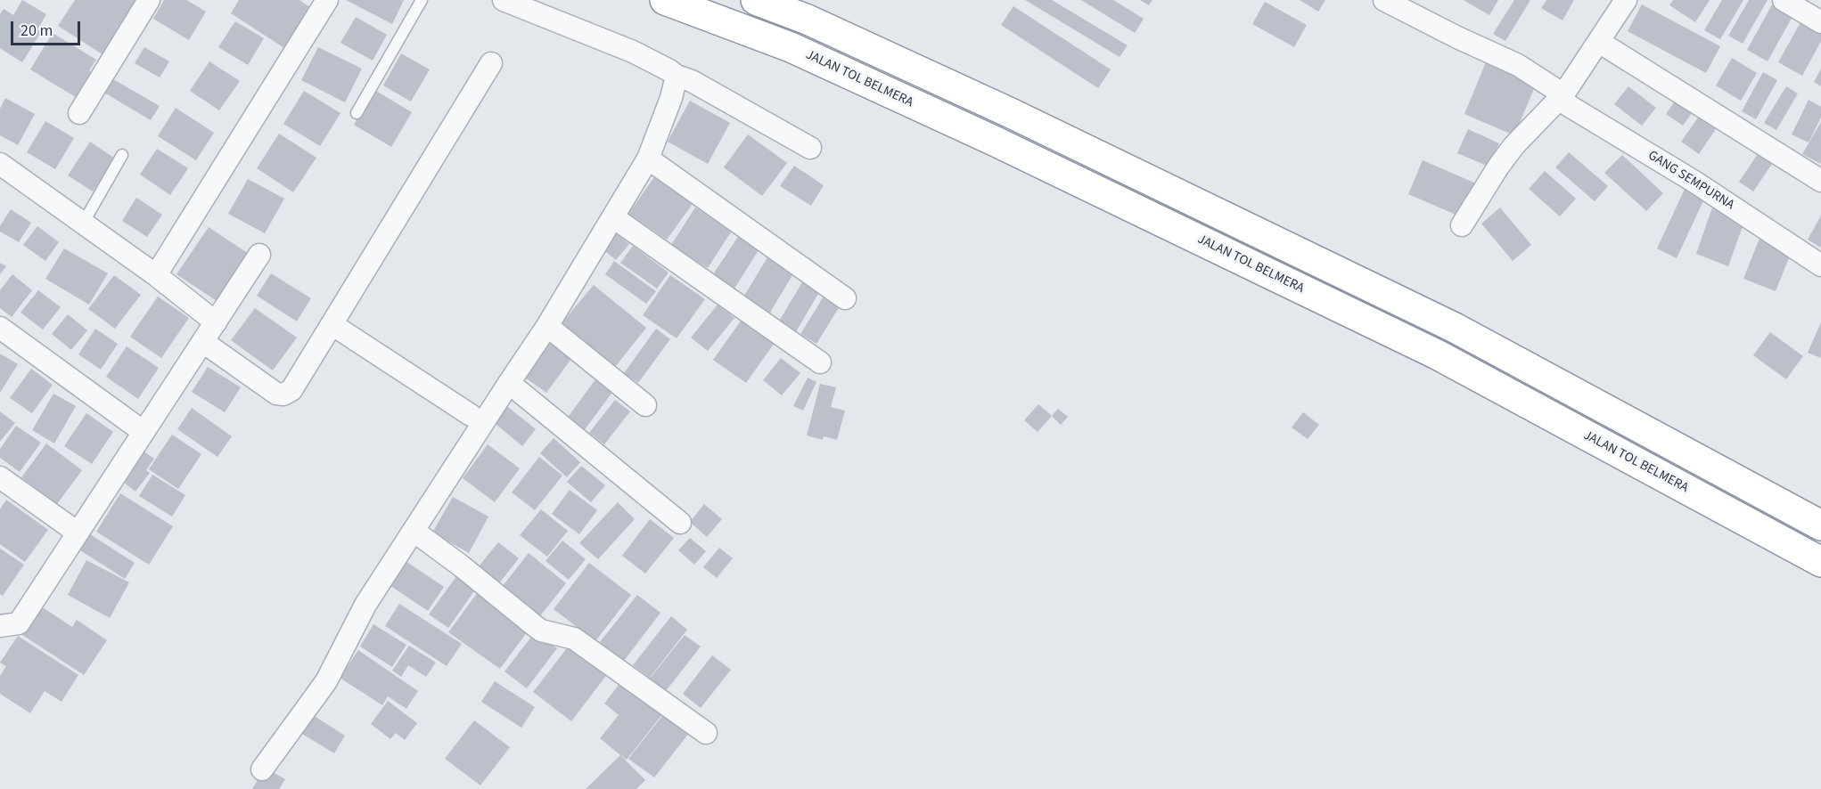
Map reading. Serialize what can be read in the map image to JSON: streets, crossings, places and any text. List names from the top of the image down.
{
  "streets": {
    "highway": ["JALAN TOL BELMERA"],
    "street": ["GANG SEMPURNA"]
  },
  "scale_bar": "20 m"
}
